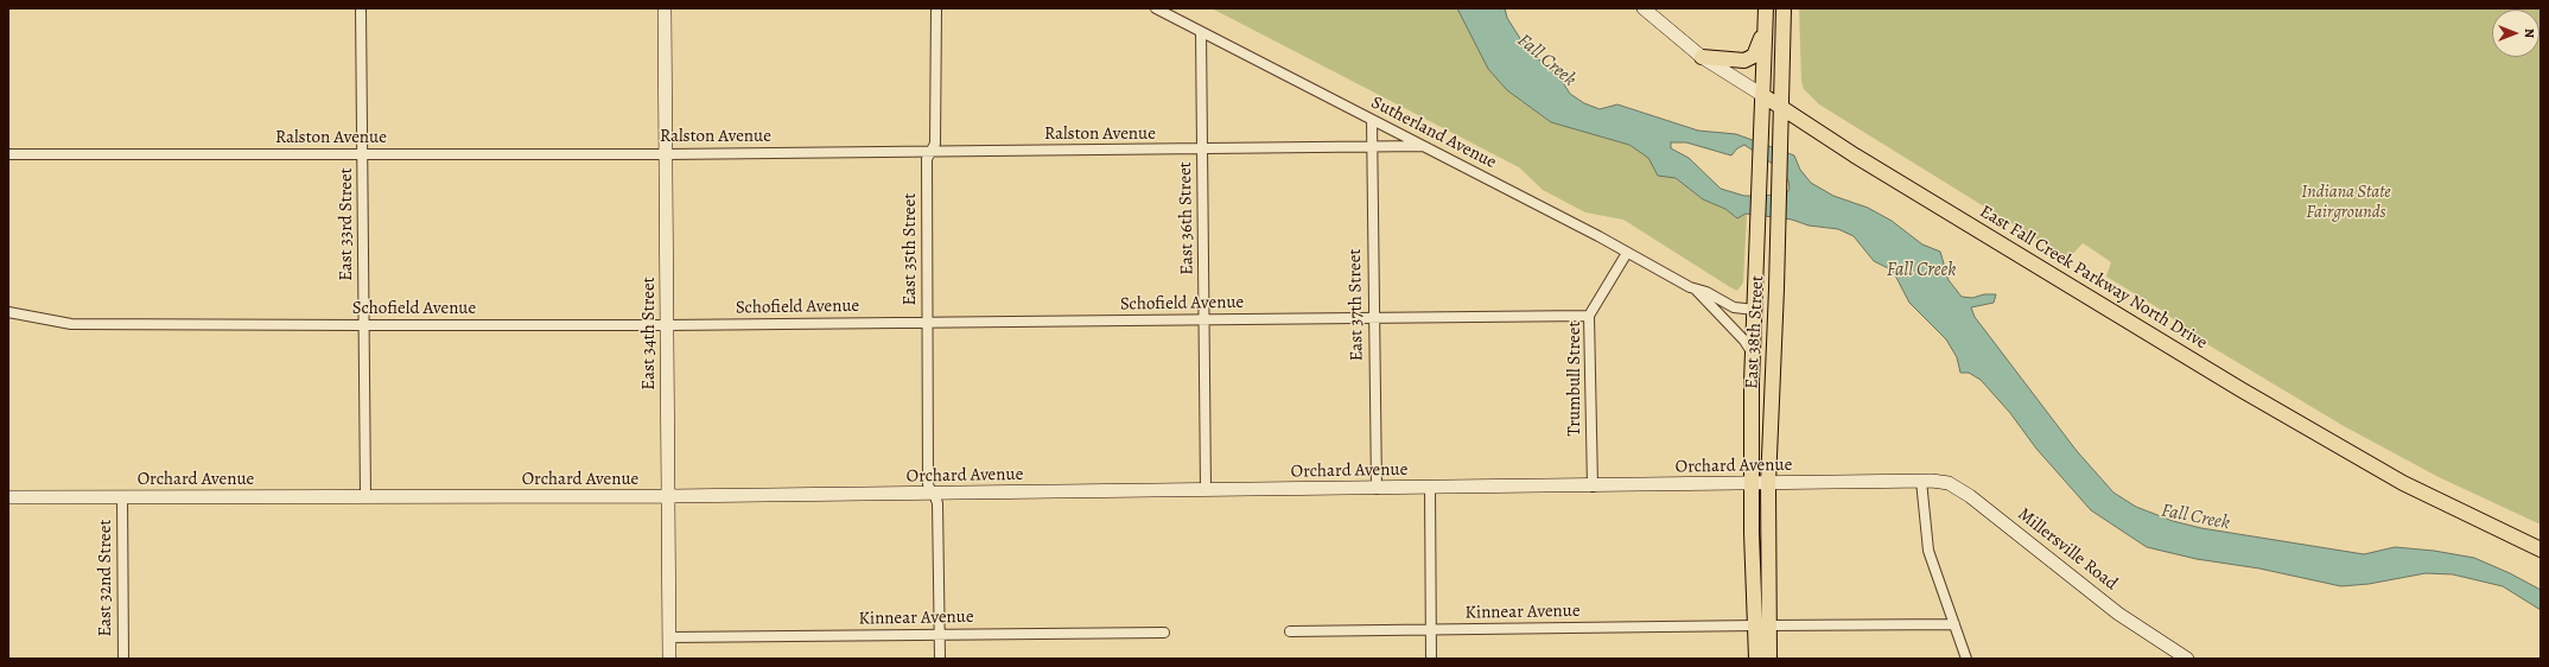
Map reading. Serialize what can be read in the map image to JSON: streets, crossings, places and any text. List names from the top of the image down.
{
  "streets": {
    "main road": ["East Fall Creek Parkway North Drive", "East 38th Street"],
    "street": [
      "Sutherland Avenue",
      "Ralston Avenue",
      "East 36th Street",
      "East 33rd Street",
      "East 35th Street",
      "Schofield Avenue",
      "East 37th Street",
      "East 34th Street",
      "Trumbull Street",
      "Orchard Avenue",
      "Millersville Road",
      "East 32nd Street",
      "Kinnear Avenue"
    ]
  },
  "crossings": [
    ["Sutherland Avenue", "Ralston Avenue"],
    ["Sutherland Avenue", "East 36th Street"],
    ["Sutherland Avenue", "East 37th Street"],
    ["Sutherland Avenue", "East 38th Street"],
    ["Sutherland Avenue", "Trumbull Street"],
    ["Ralston Avenue", "East 36th Street"],
    ["Ralston Avenue", "East 33rd Street"],
    ["Ralston Avenue", "East 35th Street"],
    ["Ralston Avenue", "East 37th Street"],
    ["Ralston Avenue", "East 34th Street"],
    ["East 36th Street", "Schofield Avenue"],
    ["East 36th Street", "Orchard Avenue"],
    ["East 33rd Street", "Schofield Avenue"],
    ["East 33rd Street", "Orchard Avenue"],
    ["East 35th Street", "Schofield Avenue"],
    ["East 35th Street", "Orchard Avenue"],
    ["East 35th Street", "Kinnear Avenue"],
    ["East Fall Creek Parkway North Drive", "East 38th Street"],
    ["Schofield Avenue", "East 37th Street"],
    ["Schofield Avenue", "East 34th Street"],
    ["Schofield Avenue", "Trumbull Street"],
    ["East 37th Street", "Orchard Avenue"],
    ["East 38th Street", "Orchard Avenue"],
    ["East 38th Street", "Kinnear Avenue"],
    ["East 34th Street", "Orchard Avenue"],
    ["East 34th Street", "Kinnear Avenue"],
    ["Trumbull Street", "Orchard Avenue"],
    ["Orchard Avenue", "Millersville Road"],
    ["Orchard Avenue", "East 32nd Street"]
  ],
  "water": ["Fall Creek"],
  "parks": ["Indiana State Fairgrounds"],
  "north": "right"
}
